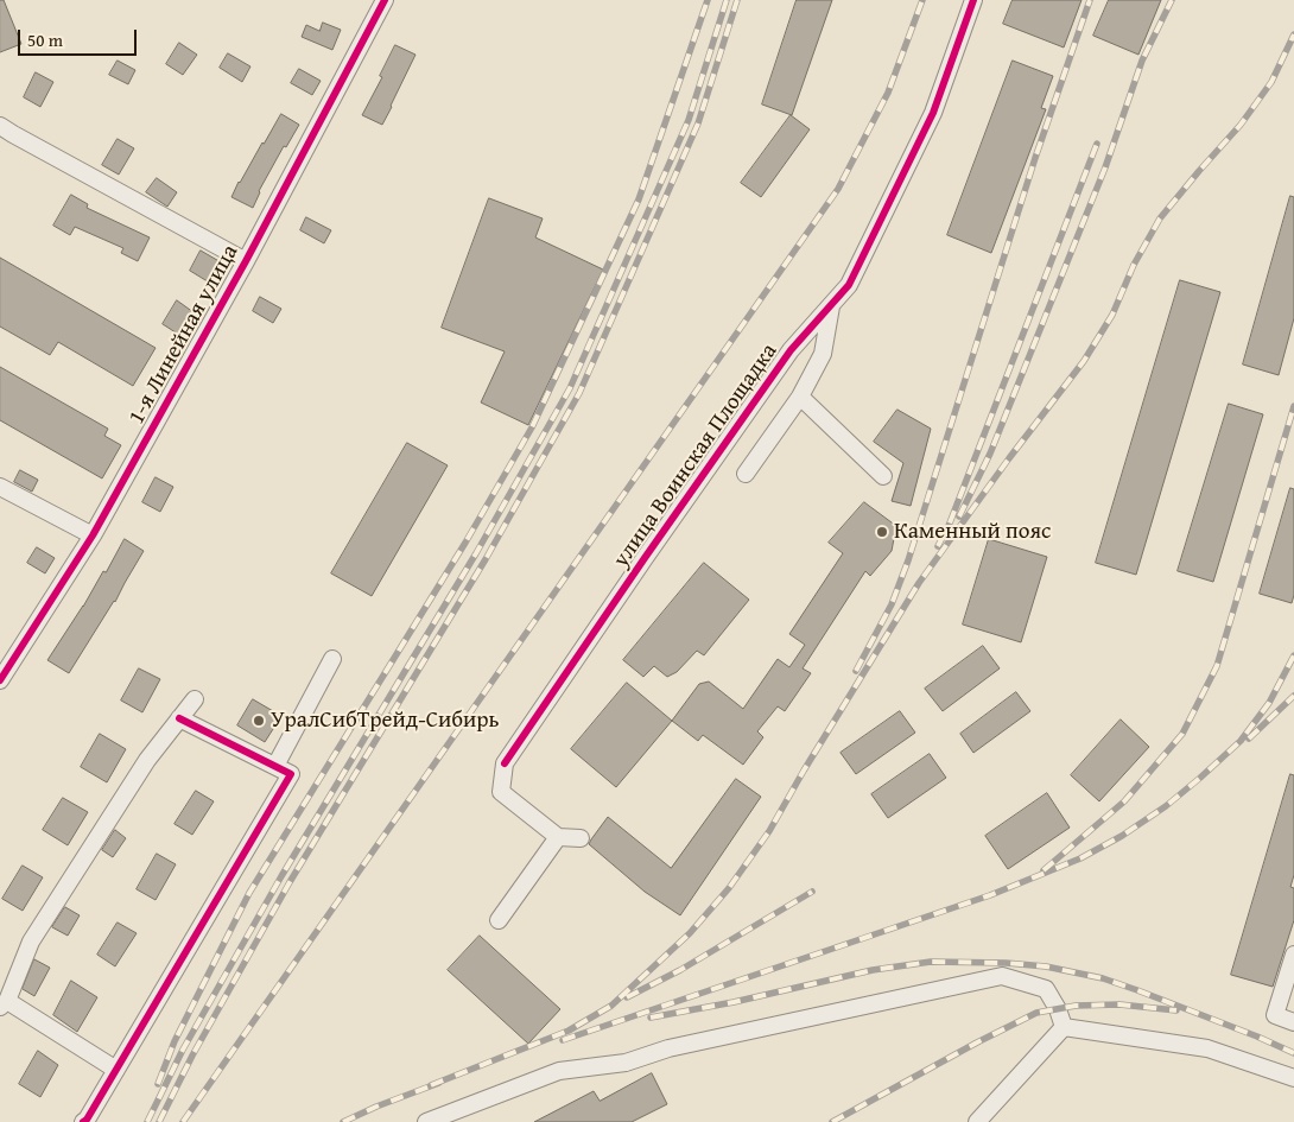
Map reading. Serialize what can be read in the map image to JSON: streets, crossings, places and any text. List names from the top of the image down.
{
  "streets": {
    "street": ["1-я Линейная улица", "улица Воинская Площадка"]
  },
  "places": ["Каменный пояс", "УралСибТрейд-Сибирь"],
  "scale_bar": "50 m"
}
